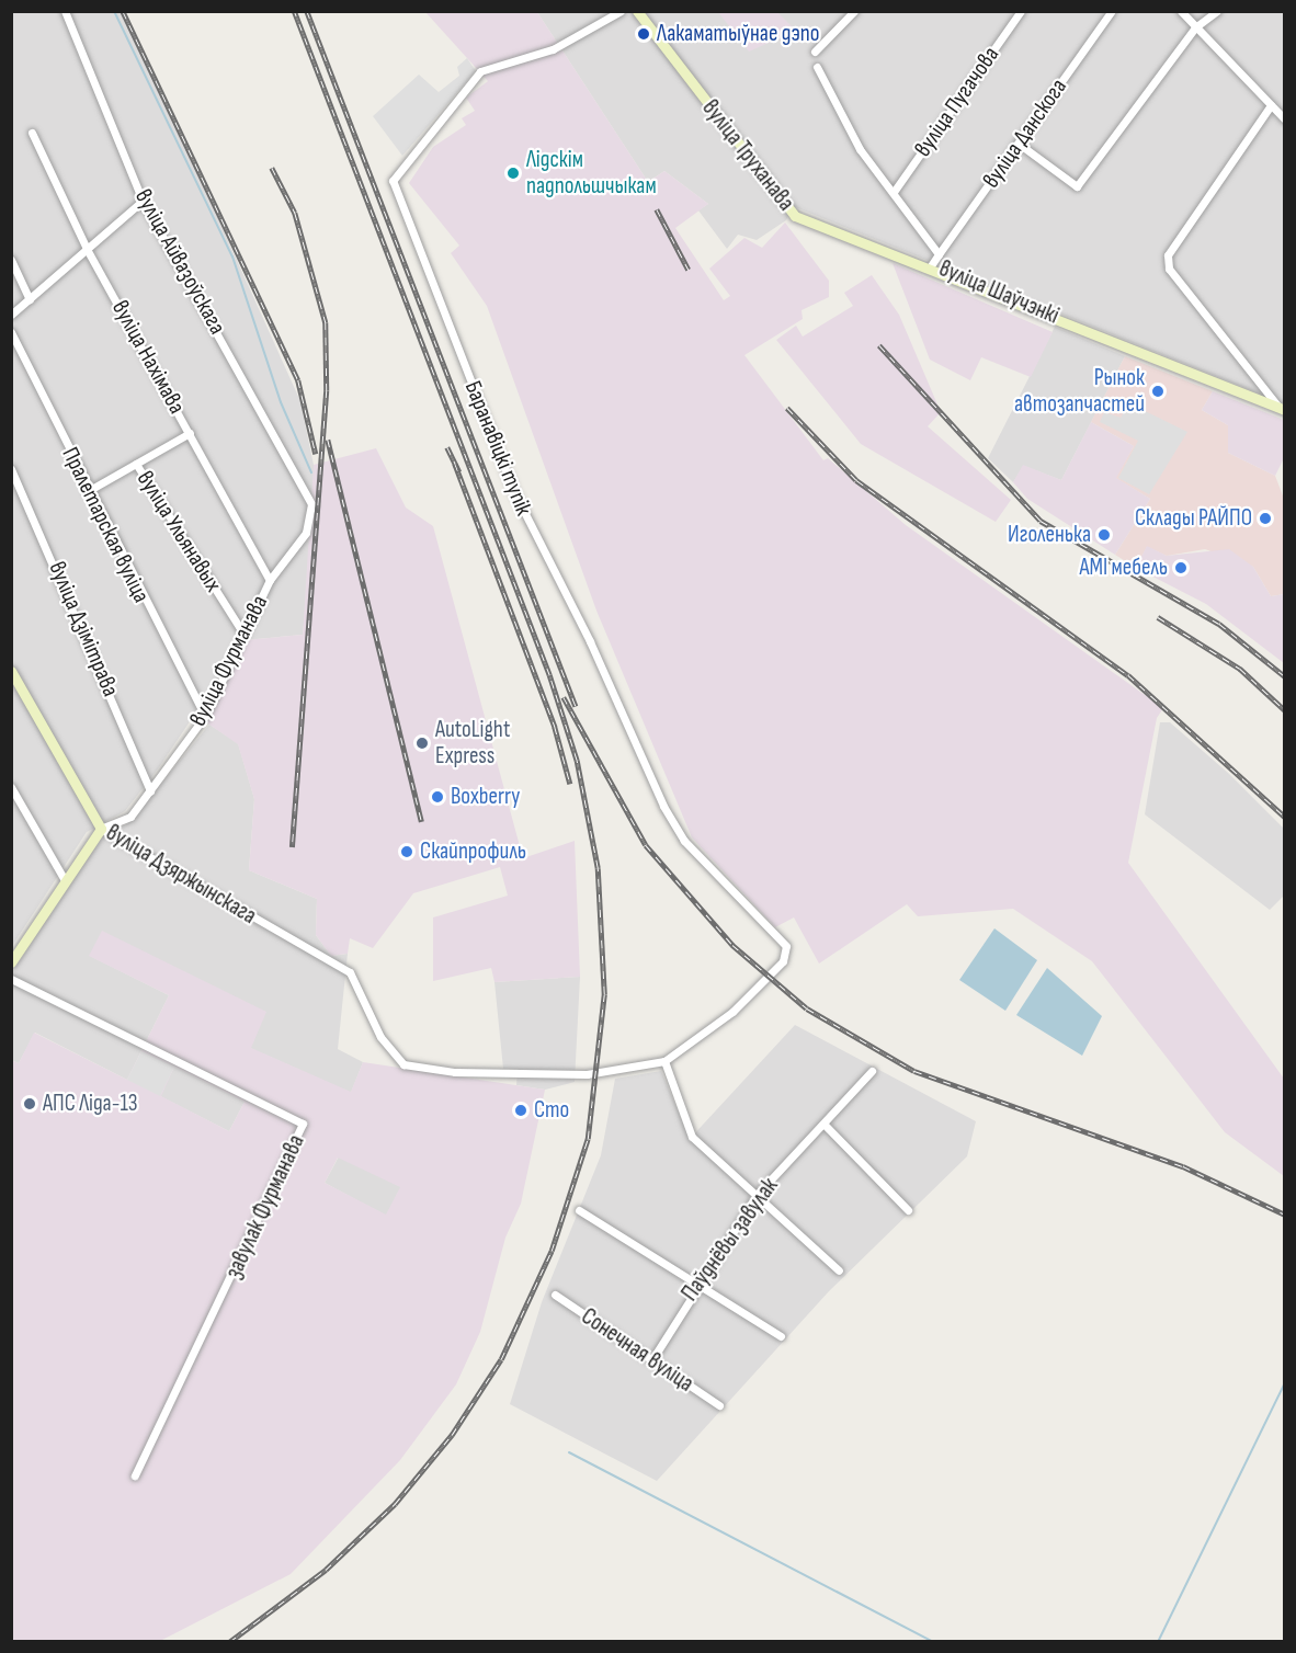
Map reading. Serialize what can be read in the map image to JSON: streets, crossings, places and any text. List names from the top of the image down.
{
  "streets": {
    "main road": ["вуліца Труханава", "вуліца Шаўчэнкі", "вуліца Дзяржынскага"],
    "street": [
      "вуліца Пугачова",
      "вуліца Данскога",
      "вуліца Айвазоўскага",
      "вуліца Нахімава",
      "Баранавіцкі тупік",
      "Пралетарская вуліца",
      "вуліца Ульянавых",
      "вуліца Дзімітрава",
      "вуліца Фурманава",
      "завулак Фурманава",
      "Паўднёвы завулак",
      "Сонечная вуліца"
    ]
  },
  "crossings": [
    ["вуліца Пугачова", "вуліца Шаўчэнкі"],
    ["вуліца Данскога", "вуліца Шаўчэнкі"],
    ["вуліца Труханава", "вуліца Шаўчэнкі"],
    ["вуліца Айвазоўскага", "вуліца Фурманава"],
    ["вуліца Нахімава", "вуліца Фурманава"],
    ["Баранавіцкі тупік", "вуліца Дзяржынскага"],
    ["Пралетарская вуліца", "вуліца Фурманава"],
    ["вуліца Ульянавых", "вуліца Фурманава"],
    ["вуліца Дзімітрава", "вуліца Фурманава"],
    ["вуліца Фурманава", "вуліца Дзяржынскага"],
    ["Паўднёвы завулак", "Сонечная вуліца"]
  ],
  "places": [
    "Лакаматыўнае дэпо",
    "Лідскім падпольшчыкам",
    "Рынок автозапчастей",
    "Склады РАЙПО",
    "Иголенька",
    "AMI мебель",
    "AutoLight Express",
    "Boxberry",
    "Скайпрофиль",
    "АПС Ліда-13",
    "Сто"
  ]
}
